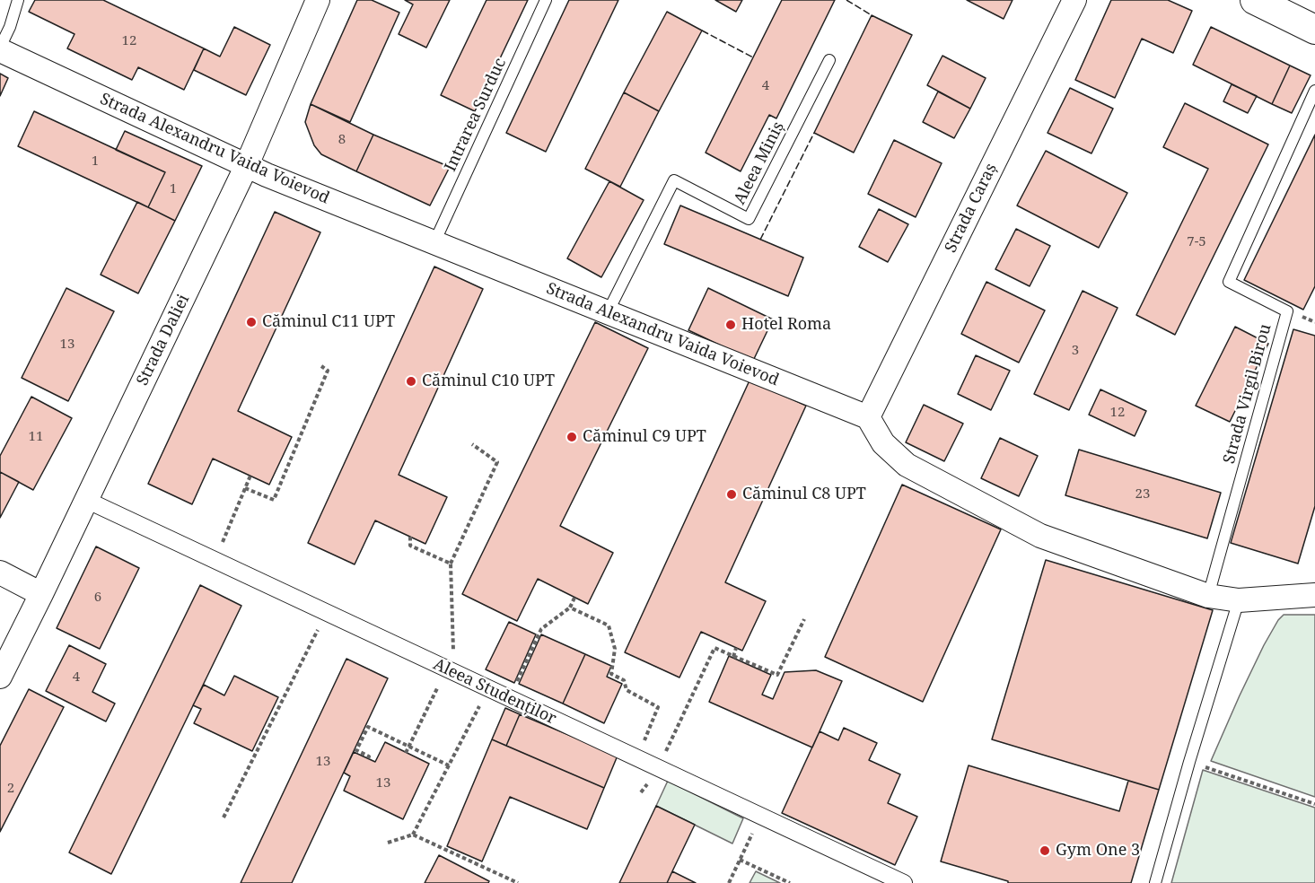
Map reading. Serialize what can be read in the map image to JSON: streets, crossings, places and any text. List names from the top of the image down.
{
  "streets": {
    "street": [
      "Strada Alexandru Vaida Voievod",
      "Strada Caraș",
      "Strada Daliei",
      "Aleea Studenților"
    ],
    "lane": ["Intrarea Surduc", "Aleea Miniș", "Strada Virgil Birou"]
  },
  "crossings": [
    ["Intrarea Surduc", "Strada Alexandru Vaida Voievod"],
    ["Strada Alexandru Vaida Voievod", "Aleea Miniș"],
    ["Strada Alexandru Vaida Voievod", "Strada Caraș"],
    ["Strada Alexandru Vaida Voievod", "Strada Daliei"],
    ["Strada Daliei", "Aleea Studenților"]
  ],
  "places": [
    "Căminul C11 UPT",
    "Hotel Roma",
    "Căminul C10 UPT",
    "Căminul C9 UPT",
    "Căminul C8 UPT",
    "Gym One 3"
  ],
  "house_numbers": [
    "12",
    "4",
    "8",
    "1",
    "1",
    "7-5",
    "13",
    "3",
    "12",
    "11",
    "23",
    "6",
    "4",
    "13",
    "13",
    "2"
  ]
}
